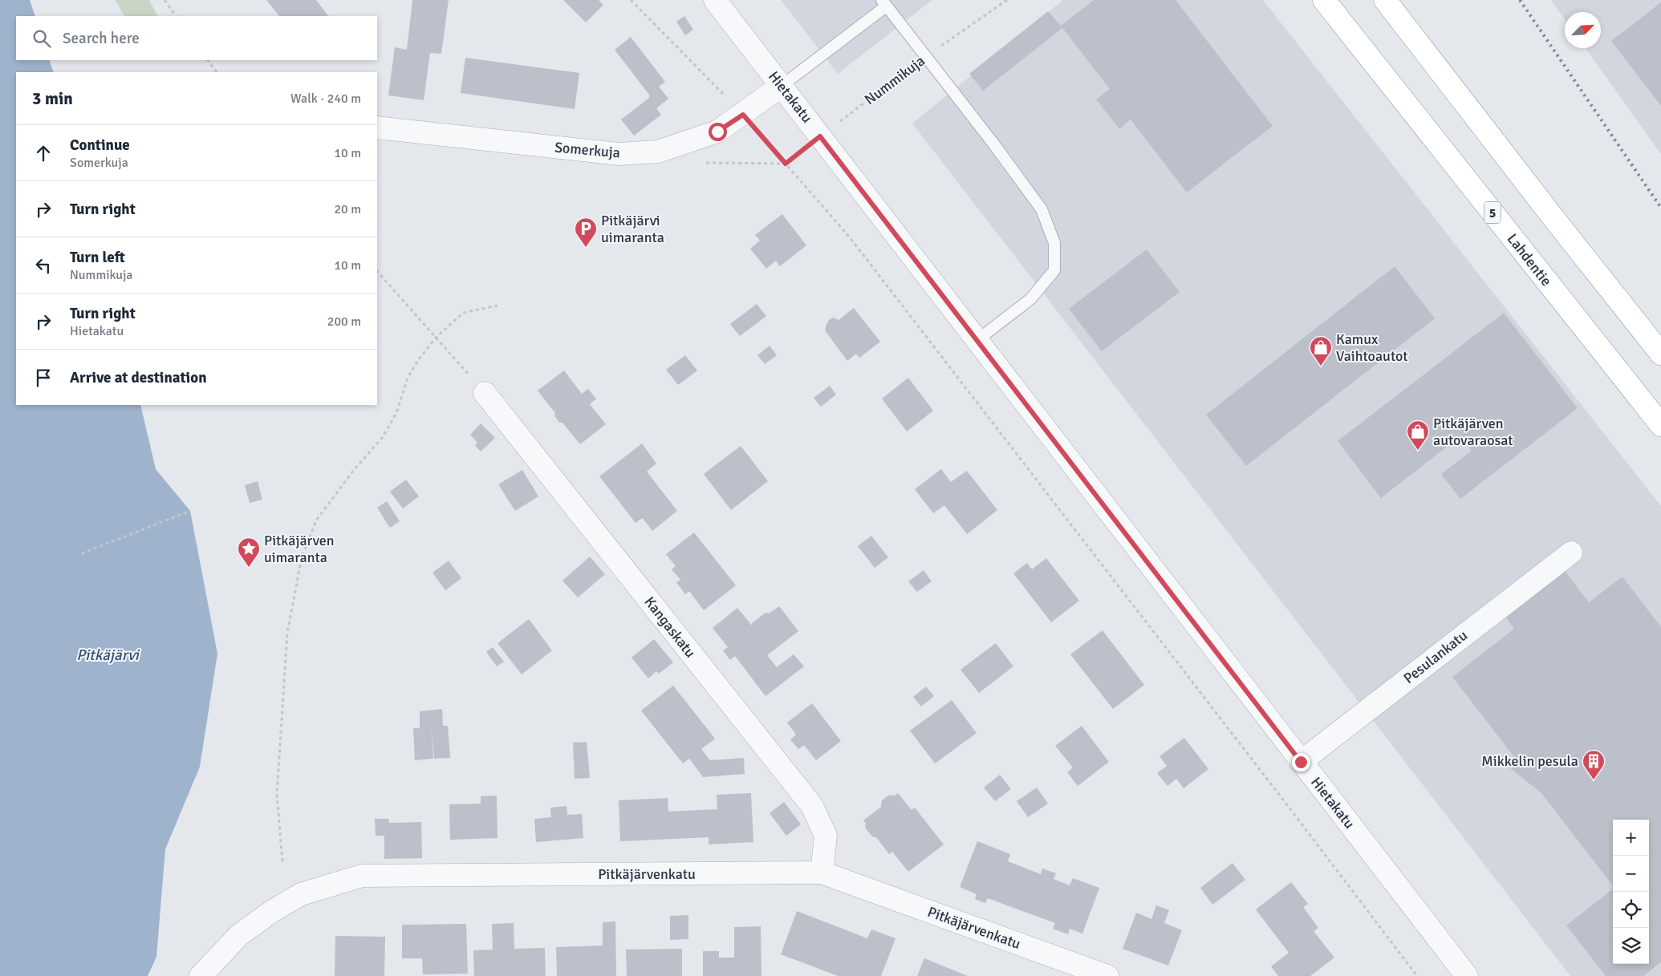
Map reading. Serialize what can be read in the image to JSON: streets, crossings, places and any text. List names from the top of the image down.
{
  "streets": {
    "highway": ["5", "Lahdentie"],
    "street": [
      "Hietakatu",
      "Somerkuja",
      "Kangaskatu",
      "Pesulankatu",
      "Pitkäjärvenkatu"
    ],
    "path": ["Nummikuja"]
  },
  "crossings": [
    ["Nummikuja", "Hietakatu"],
    ["Hietakatu", "Somerkuja"],
    ["Hietakatu", "Pesulankatu"],
    ["Kangaskatu", "Pitkäjärvenkatu"]
  ],
  "water": ["Pitkäjärvi"],
  "places": {
    "parking": ["Pitkäjärvi uimaranta"],
    "shop": ["Kamux Vaihtoautot", "Pitkäjärven autovaraosat"],
    "place": ["Pitkäjärven uimaranta"],
    "building": ["Mikkelin pesula"]
  },
  "north": "top right",
  "page": {
    "search": "Search here",
    "heading": ["3 min", "Walk · 240 m"],
    "list": [
      ["Continue", "Somerkuja", "10 m"],
      ["Turn right", "20 m"],
      ["Turn left", "Nummikuja", "10 m"],
      ["Turn right", "Hietakatu", "200 m"],
      "Arrive at destination"
    ],
    "map_buttons": ["+", "−"]
  }
}
